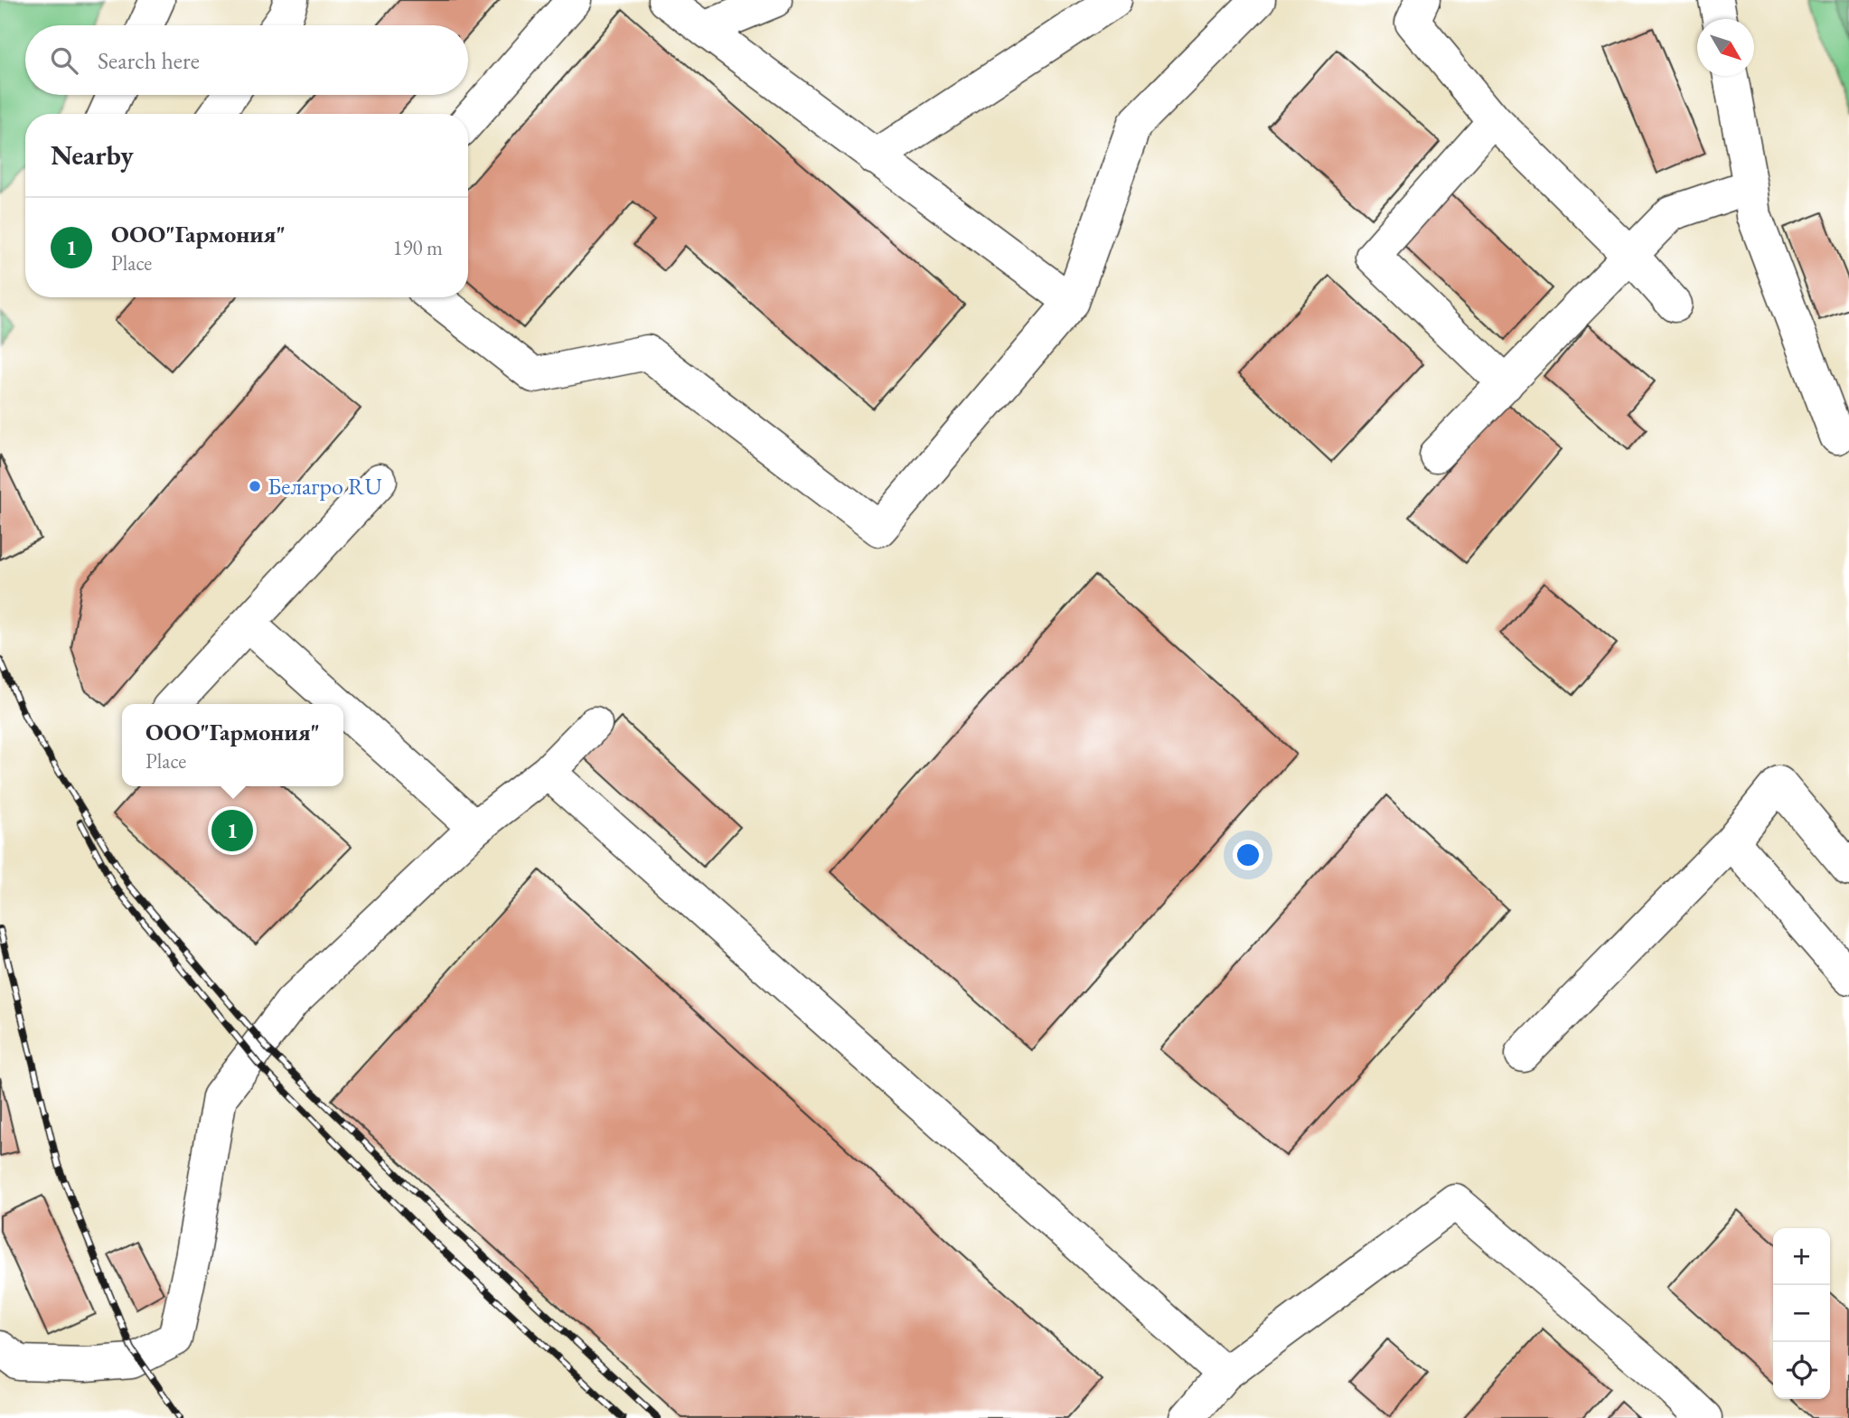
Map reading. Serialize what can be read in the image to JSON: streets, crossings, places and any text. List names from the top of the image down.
{
  "places": ["Белагро RU"],
  "north": "bottom right",
  "page": {
    "search": "Search here",
    "heading": "Nearby",
    "list": [
      {
        "mark": "1",
        "name": "ООО\"Гармония\"",
        "note": "Place",
        "value": "190 m"
      }
    ],
    "popup": ["ООО\"Гармония\"", "Place"],
    "pins": "1",
    "map_buttons": ["+", "−"]
  }
}
